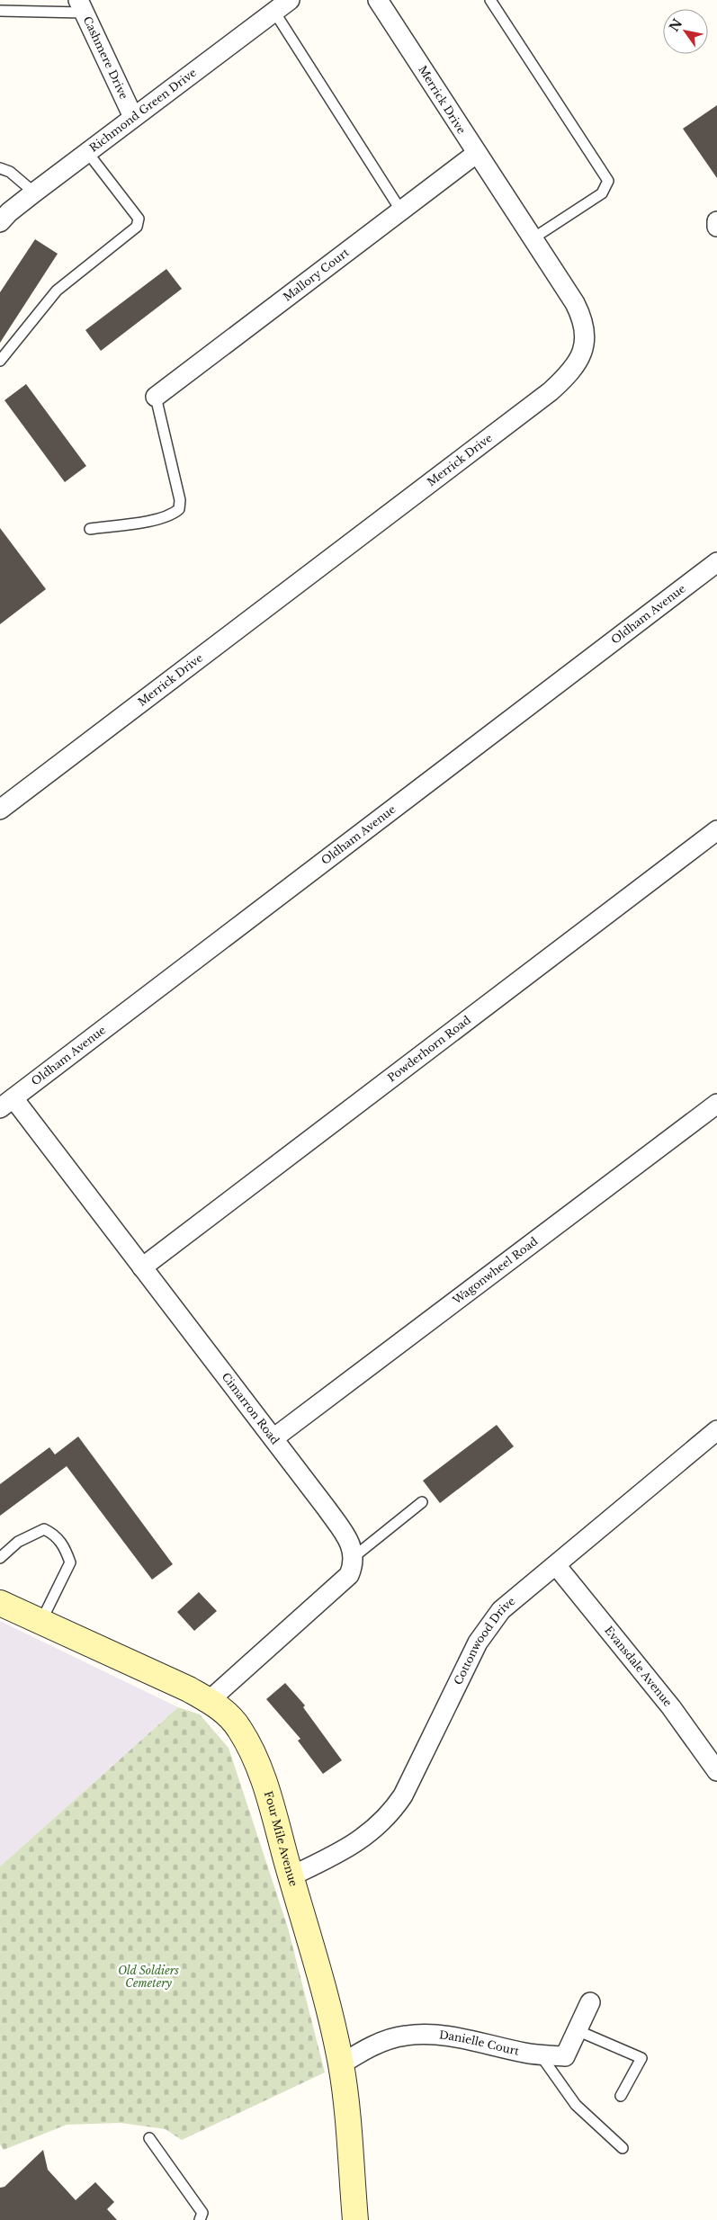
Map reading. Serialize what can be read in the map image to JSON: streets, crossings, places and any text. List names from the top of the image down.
{
  "streets": {
    "street": [
      "Cashmere Drive",
      "Merrick Drive",
      "Richmond Green Drive",
      "Mallory Court",
      "Oldham Avenue",
      "Powderhorn Road",
      "Wagonwheel Road",
      "Cimarron Road",
      "Cottonwood Drive",
      "Evansdale Avenue",
      "Four Mile Avenue",
      "Danielle Court"
    ]
  },
  "crossings": [
    ["Cashmere Drive", "Richmond Green Drive"],
    ["Merrick Drive", "Mallory Court"],
    ["Oldham Avenue", "Cimarron Road"],
    ["Powderhorn Road", "Cimarron Road"],
    ["Wagonwheel Road", "Cimarron Road"],
    ["Cottonwood Drive", "Evansdale Avenue"],
    ["Cottonwood Drive", "Four Mile Avenue"],
    ["Four Mile Avenue", "Danielle Court"]
  ],
  "parks": ["Old Soldiers Cemetery"],
  "north": "top left"
}
